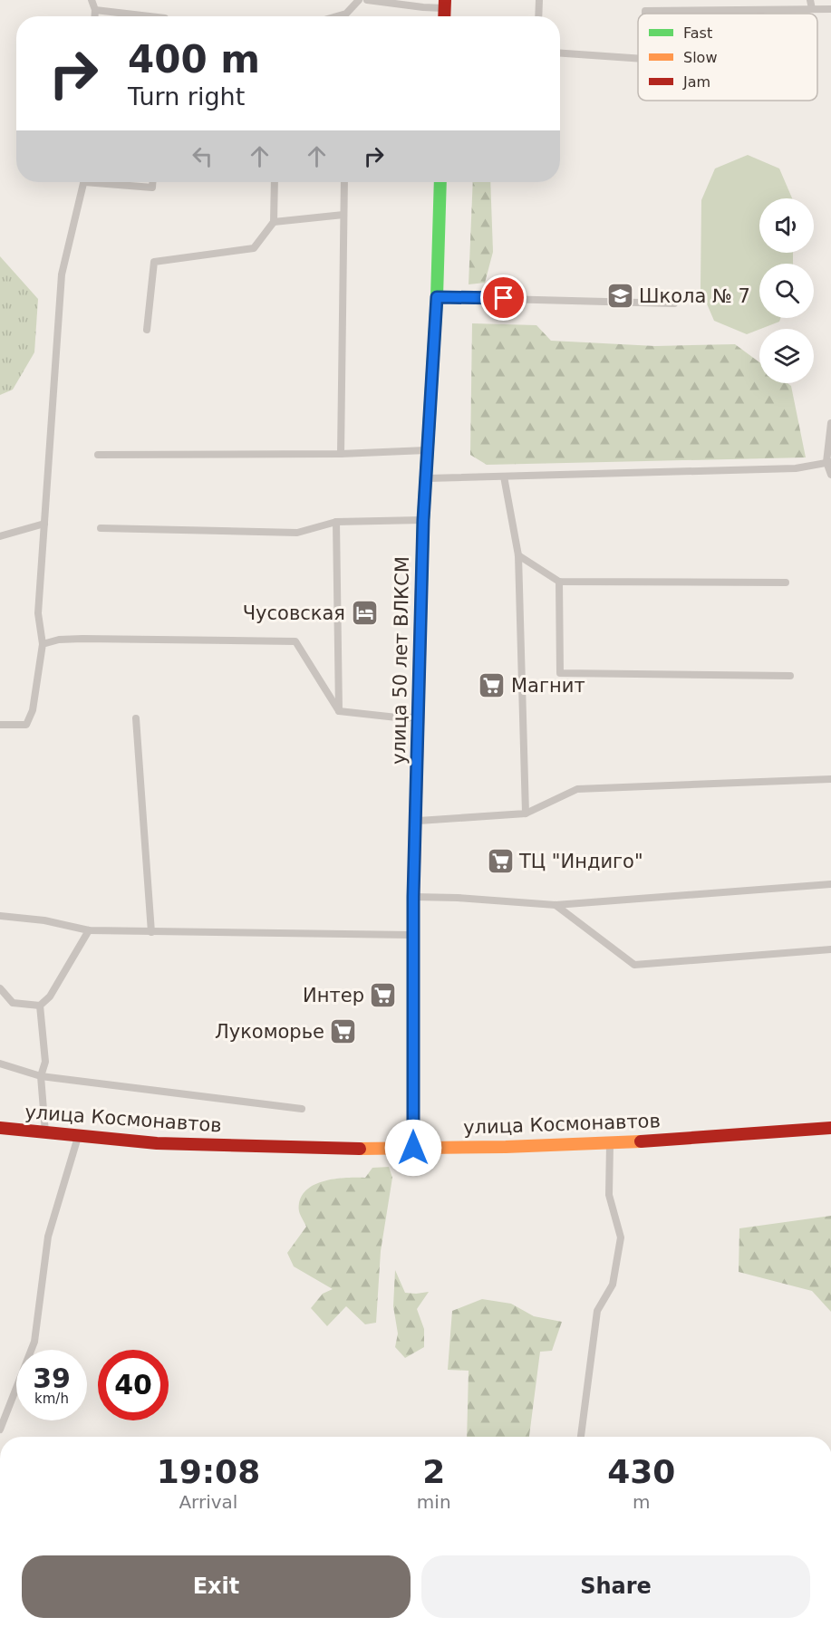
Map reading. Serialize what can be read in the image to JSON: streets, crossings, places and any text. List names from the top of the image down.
{
  "streets": {
    "street": ["улица 50 лет ВЛКСМ", "улица Космонавтов"]
  },
  "crossings": [
    ["улица 50 лет ВЛКСМ", "улица Космонавтов"]
  ],
  "places": {
    "school or university": ["Школа № 7"],
    "hotel": ["Чусовская"],
    "supermarket": [
      "Магнит",
      "ТЦ \"Индиго\"",
      "Интер",
      "Лукоморье"
    ]
  },
  "legend": ["Fast", "Slow", "Jam"],
  "page": {
    "turn": ["400 m", "Turn right"],
    "speed": "39 km/h",
    "limit": "40",
    "eta": [
      "19:08",
      "Arrival",
      "2",
      "min",
      "430",
      "m"
    ],
    "buttons": ["Exit", "Share"]
  }
}
